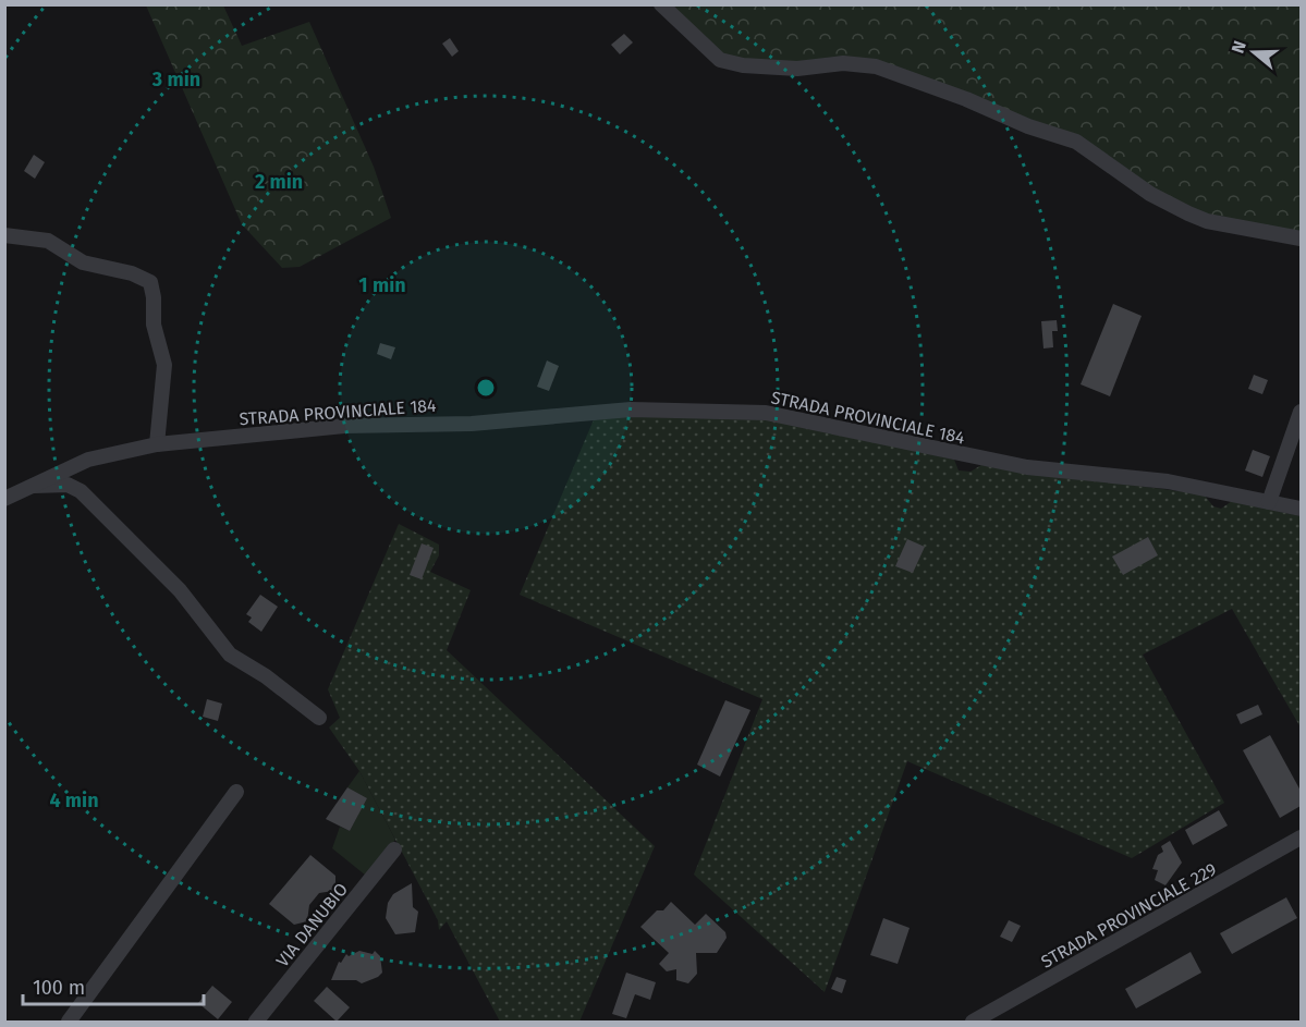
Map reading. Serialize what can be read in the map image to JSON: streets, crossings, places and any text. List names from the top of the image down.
{
  "streets": {
    "street": ["STRADA PROVINCIALE 184", "STRADA PROVINCIALE 229", "VIA DANUBIO"]
  },
  "scale_bar": "100 m",
  "north": "left",
  "rings": [
    "3 min",
    "2 min",
    "1 min",
    "4 min"
  ]
}
